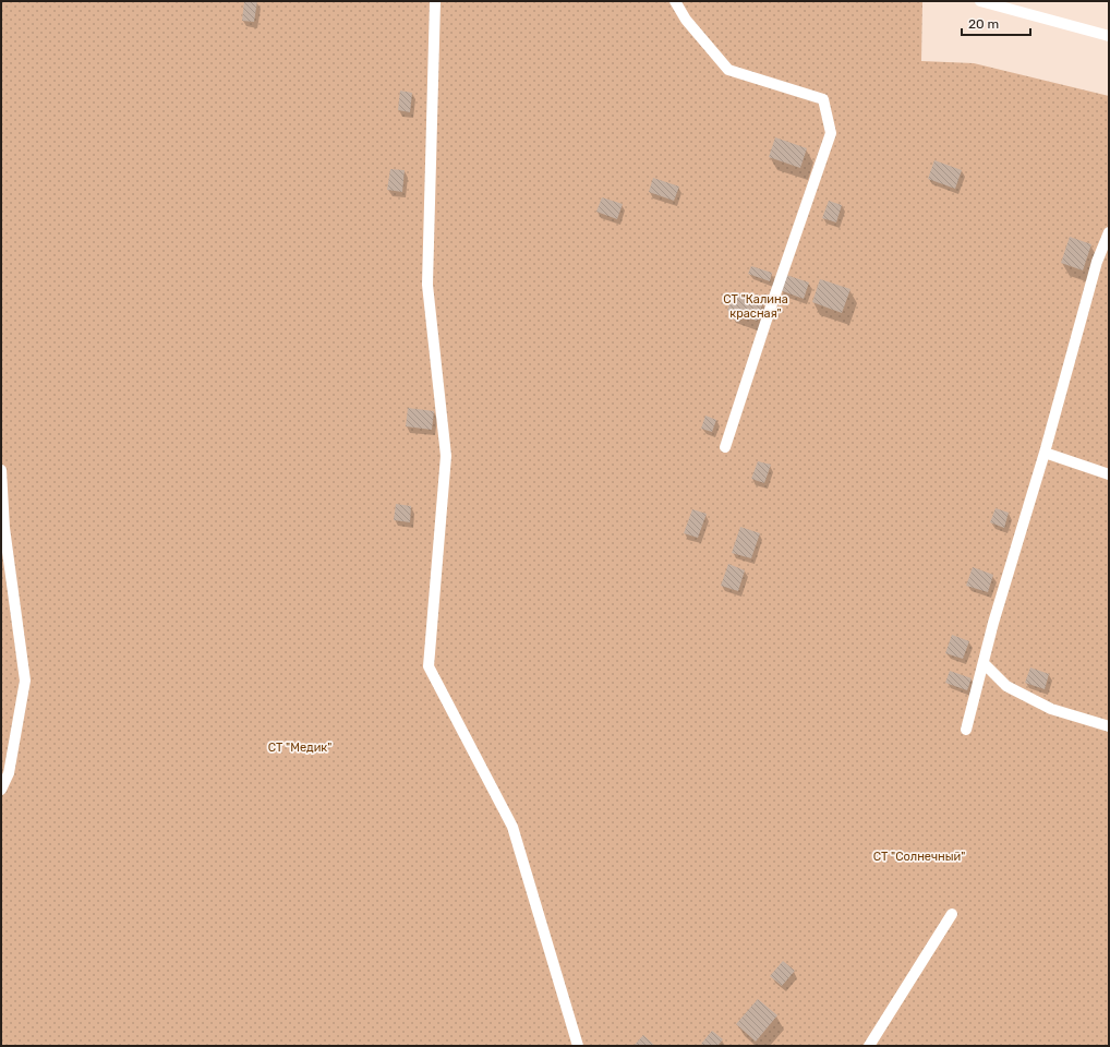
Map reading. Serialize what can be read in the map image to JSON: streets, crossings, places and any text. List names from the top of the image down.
{
  "parks": ["СТ \"Калина красная\"", "СТ \"Медик\"", "СТ \"Солнечный\""],
  "scale_bar": "20 m"
}
